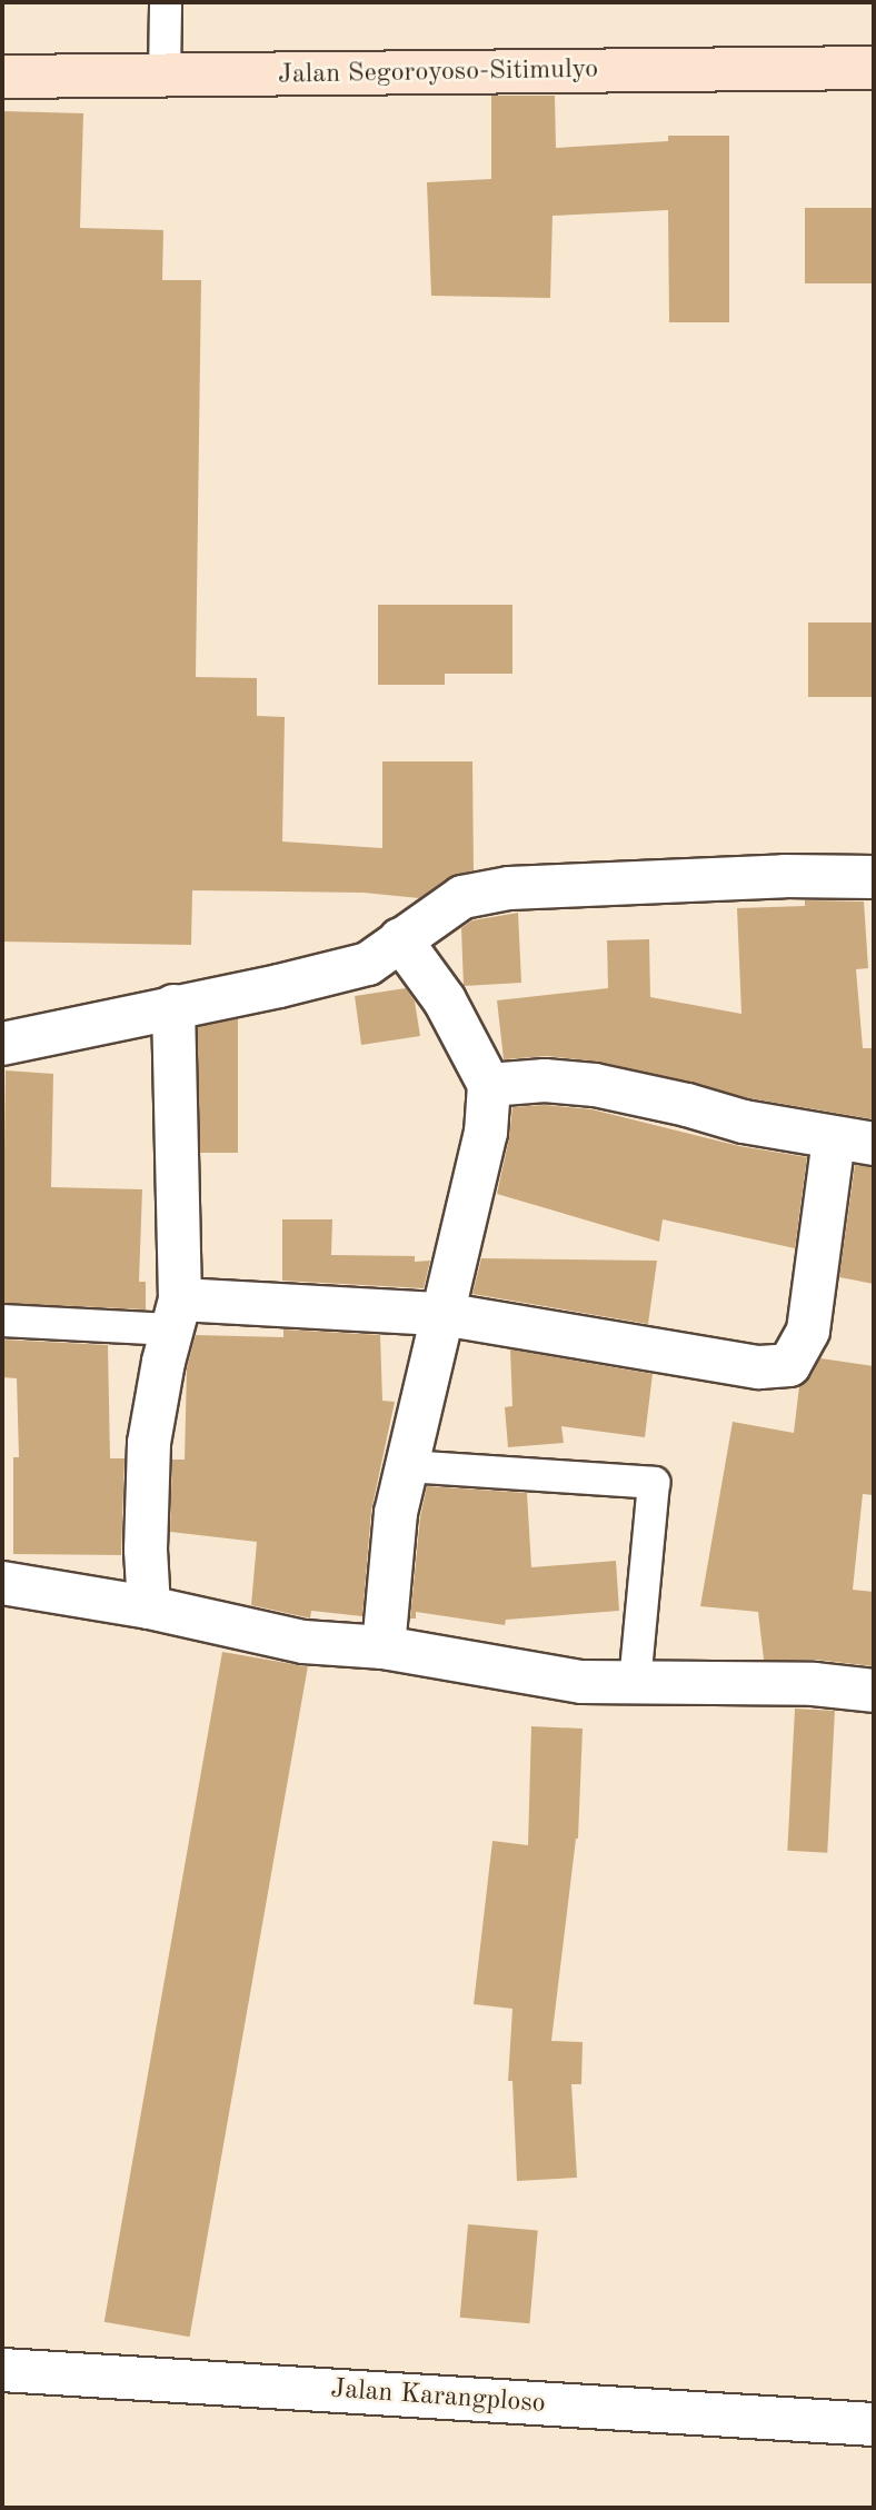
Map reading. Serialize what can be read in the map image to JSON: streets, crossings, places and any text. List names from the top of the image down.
{
  "streets": {
    "main road": ["Jalan Segoroyoso-Sitimulyo"],
    "street": ["Jalan Karangploso"]
  }
}
